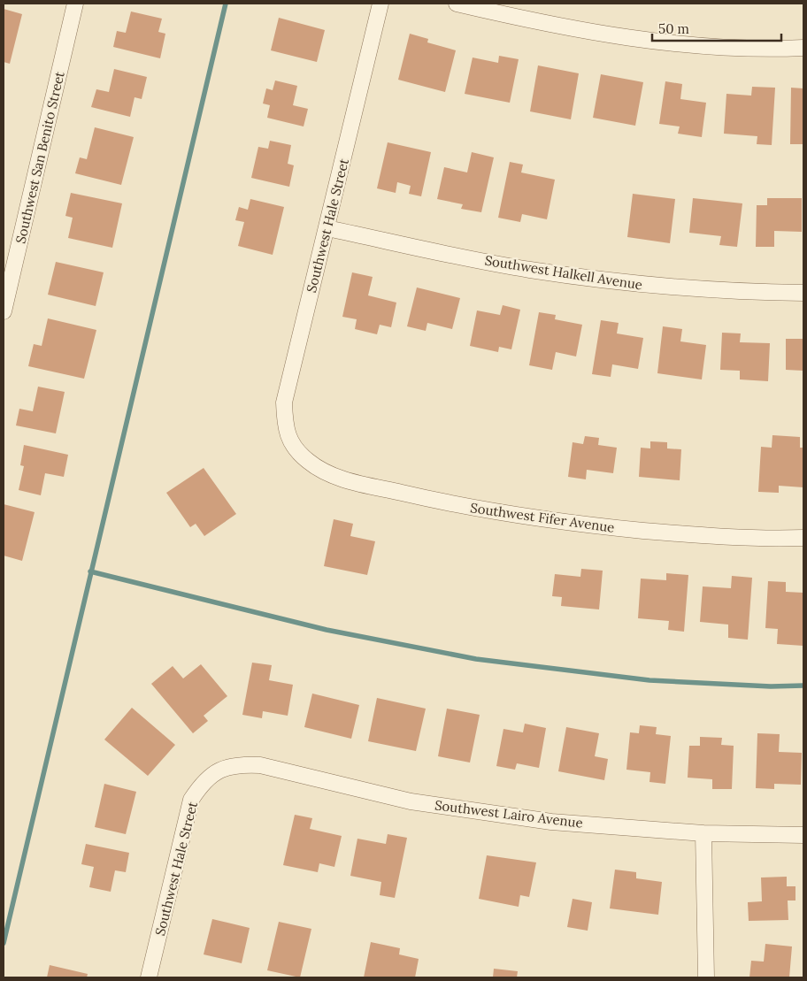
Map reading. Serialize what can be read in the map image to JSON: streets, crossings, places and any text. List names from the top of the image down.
{
  "streets": {
    "street": [
      "Southwest San Benito Street",
      "Southwest Hale Street",
      "Southwest Halkell Avenue",
      "Southwest Fifer Avenue",
      "Southwest Lairo Avenue"
    ]
  },
  "crossings": [
    ["Southwest Hale Street", "Southwest Halkell Avenue"],
    ["Southwest Hale Street", "Southwest Fifer Avenue"],
    ["Southwest Hale Street", "Southwest Lairo Avenue"]
  ],
  "scale_bar": "50 m"
}
